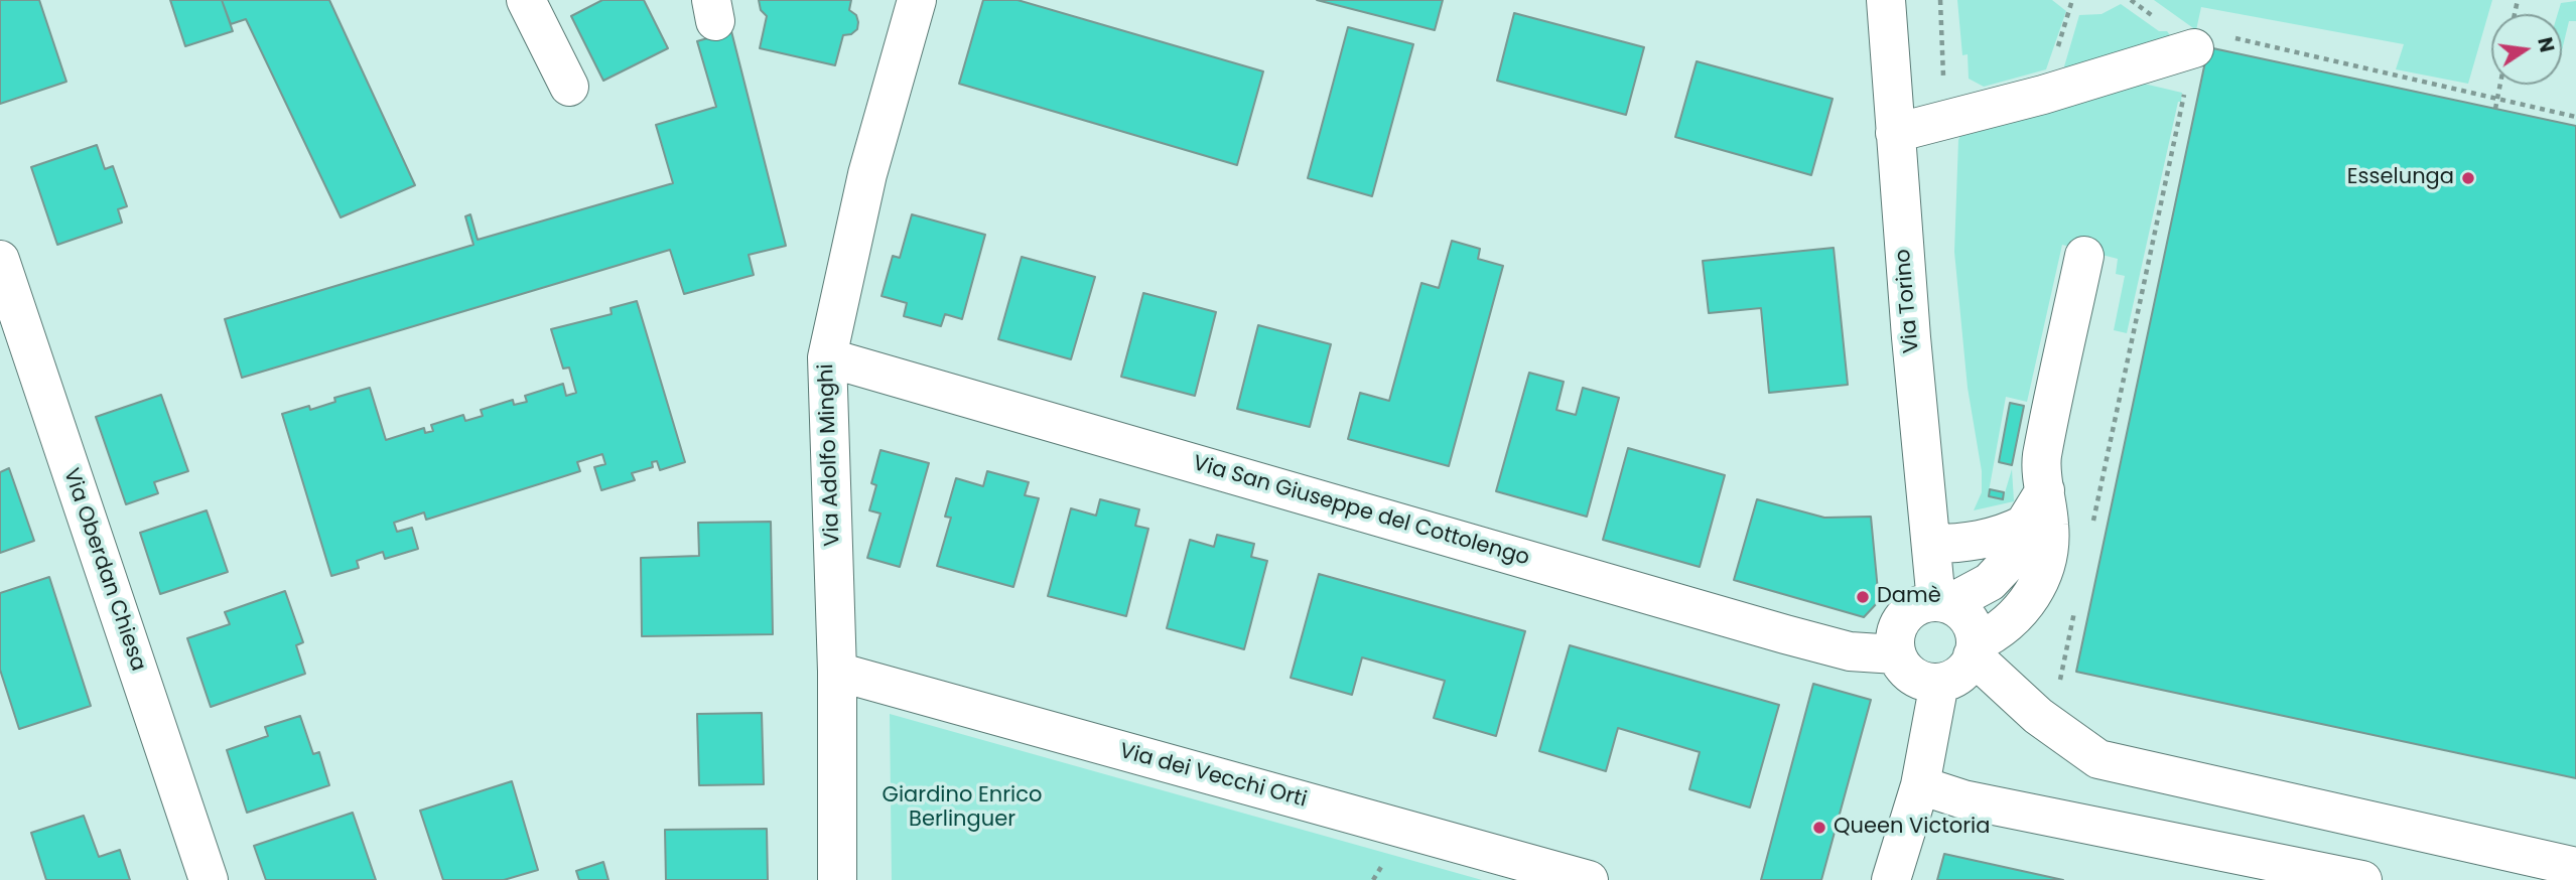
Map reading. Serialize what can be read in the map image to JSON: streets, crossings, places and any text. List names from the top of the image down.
{
  "streets": {
    "street": [
      "Via Torino",
      "Via Adolfo Minghi",
      "Via San Giuseppe del Cottolengo",
      "Via Oberdan Chiesa",
      "Via dei Vecchi Orti"
    ]
  },
  "crossings": [
    ["Via Torino", "Via San Giuseppe del Cottolengo"],
    ["Via Adolfo Minghi", "Via San Giuseppe del Cottolengo"],
    ["Via Adolfo Minghi", "Via dei Vecchi Orti"]
  ],
  "parks": ["Giardino Enrico Berlinguer"],
  "places": ["Esselunga", "Damè", "Queen Victoria"],
  "north": "right"
}
